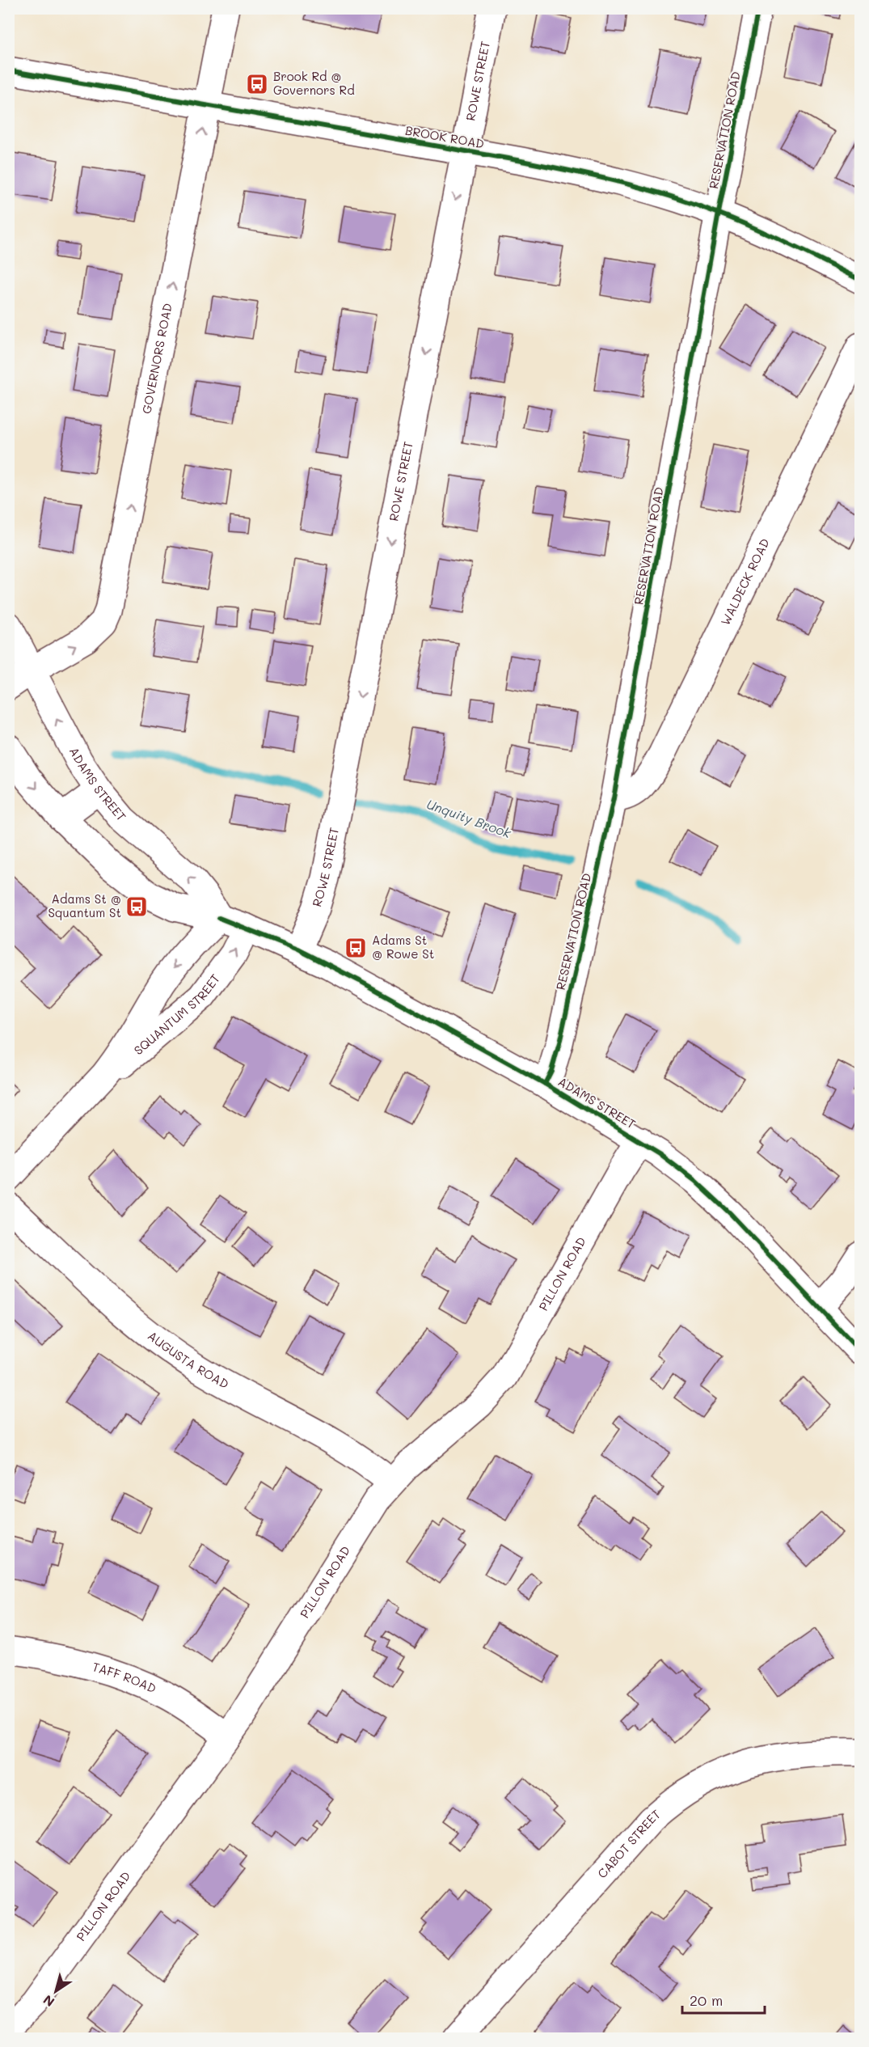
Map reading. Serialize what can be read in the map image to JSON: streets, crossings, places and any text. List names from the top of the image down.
{
  "streets": {
    "street": [
      "ROWE STREET",
      "RESERVATION ROAD",
      "BROOK ROAD",
      "GOVERNORS ROAD",
      "WALDECK ROAD",
      "ADAMS STREET",
      "SQUANTUM STREET",
      "PILLON ROAD",
      "AUGUSTA ROAD",
      "TAFF ROAD",
      "CABOT STREET"
    ]
  },
  "crossings": [
    ["ROWE STREET", "BROOK ROAD"],
    ["ROWE STREET", "ADAMS STREET"],
    ["RESERVATION ROAD", "BROOK ROAD"],
    ["RESERVATION ROAD", "WALDECK ROAD"],
    ["RESERVATION ROAD", "ADAMS STREET"],
    ["BROOK ROAD", "GOVERNORS ROAD"],
    ["GOVERNORS ROAD", "ADAMS STREET"],
    ["ADAMS STREET", "SQUANTUM STREET"],
    ["ADAMS STREET", "PILLON ROAD"],
    ["PILLON ROAD", "AUGUSTA ROAD"],
    ["PILLON ROAD", "TAFF ROAD"]
  ],
  "one_way": ["ROWE STREET", "GOVERNORS ROAD"],
  "water": ["Unquity Brook"],
  "places": {
    "bus stop": ["Brook Rd @ Governors Rd", "Adams St @ Squantum St", "Adams St @ Rowe St"]
  },
  "scale_bar": "20 m",
  "north": "bottom left"
}
